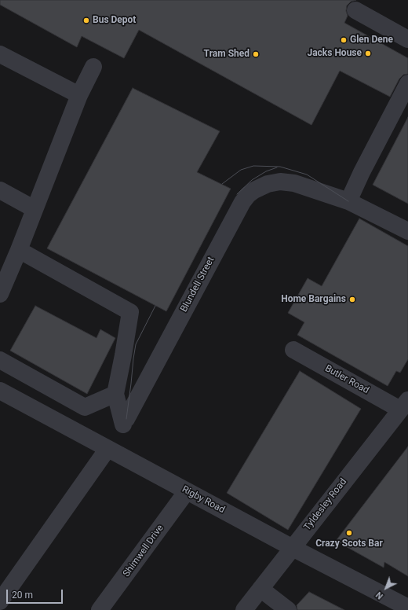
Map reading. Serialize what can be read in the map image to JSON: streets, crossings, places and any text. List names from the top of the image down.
{
  "streets": {
    "street": [
      "Blundell Street",
      "Butler Road",
      "Rigby Road",
      "Tyldesley Road",
      "Shimwell Drive"
    ]
  },
  "crossings": [
    ["Butler Road", "Tyldesley Road"],
    ["Rigby Road", "Tyldesley Road"],
    ["Rigby Road", "Shimwell Drive"]
  ],
  "places": [
    "Bus Depot",
    "Glen Dene",
    "Jacks House",
    "Tram Shed",
    "Home Bargains",
    "Crazy Scots Bar"
  ],
  "scale_bar": "20 m",
  "north": "bottom left"
}
